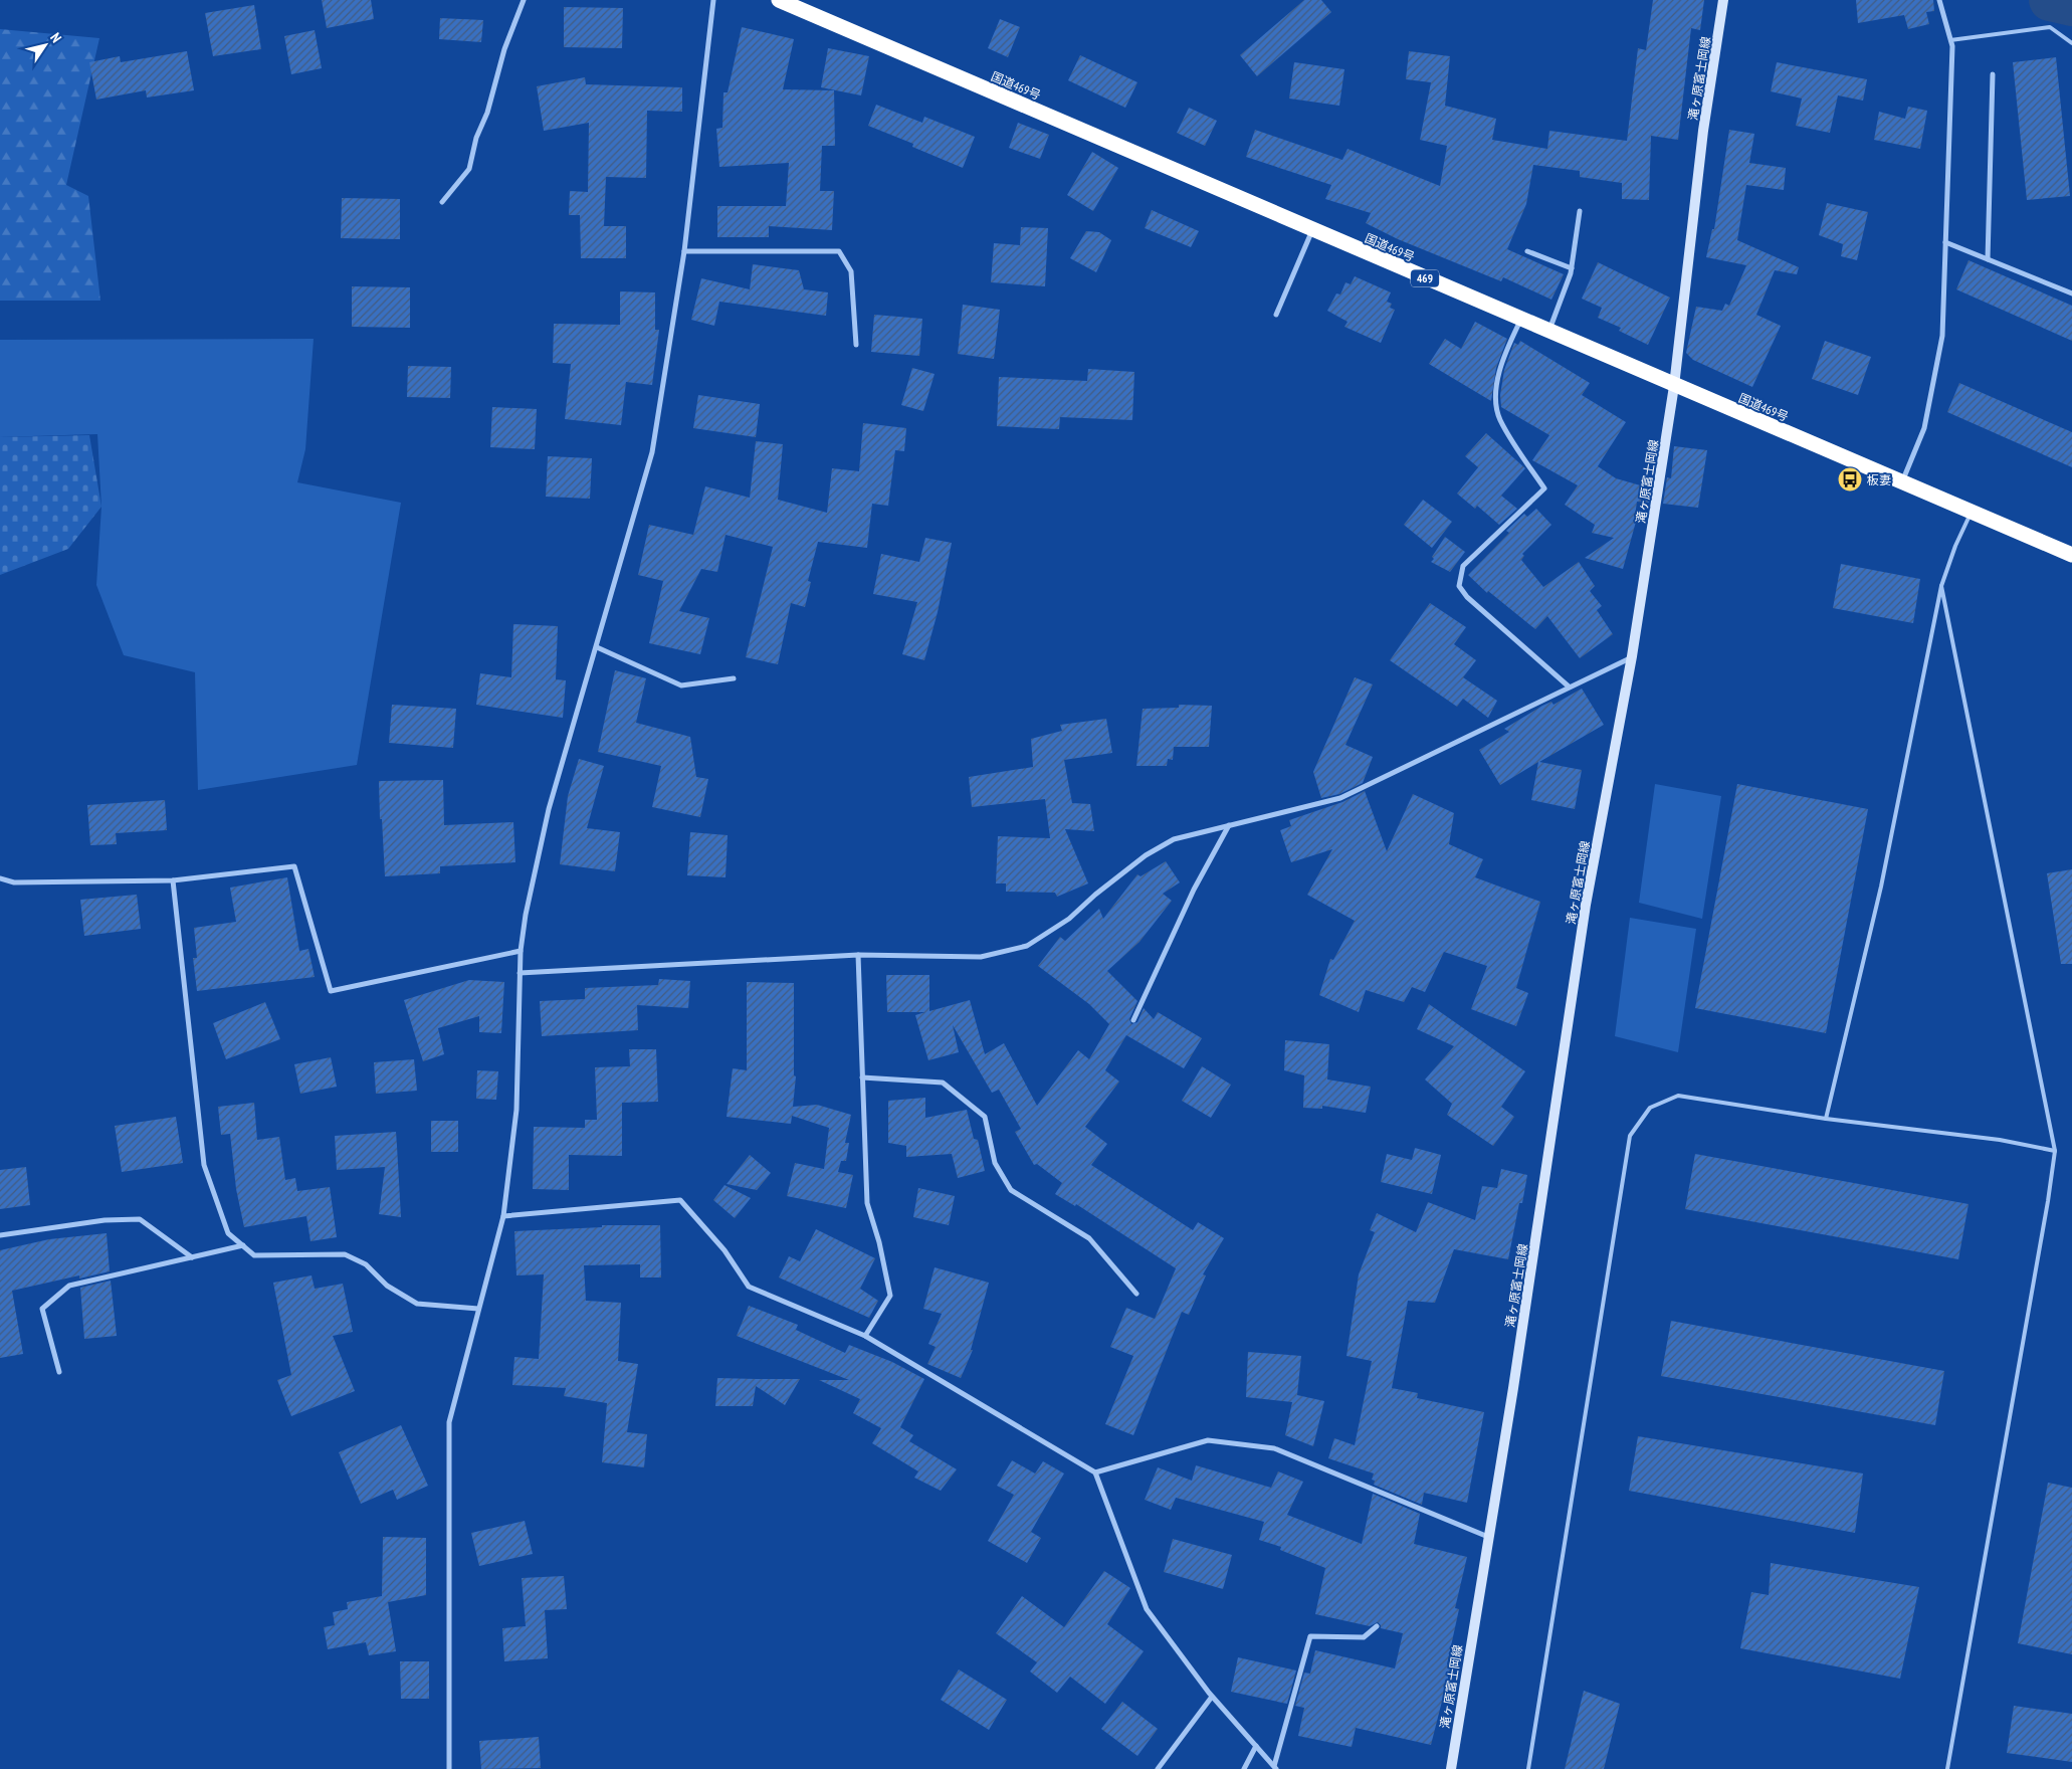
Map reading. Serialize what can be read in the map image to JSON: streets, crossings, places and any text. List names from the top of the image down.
{
  "streets": {
    "highway": ["国道469号", "469"],
    "main road": ["滝ヶ原富士岡線"]
  },
  "crossings": [
    ["滝ヶ原富士岡線", "国道469号"]
  ],
  "places": {
    "bus stop": ["板妻"]
  },
  "north": "top right"
}
